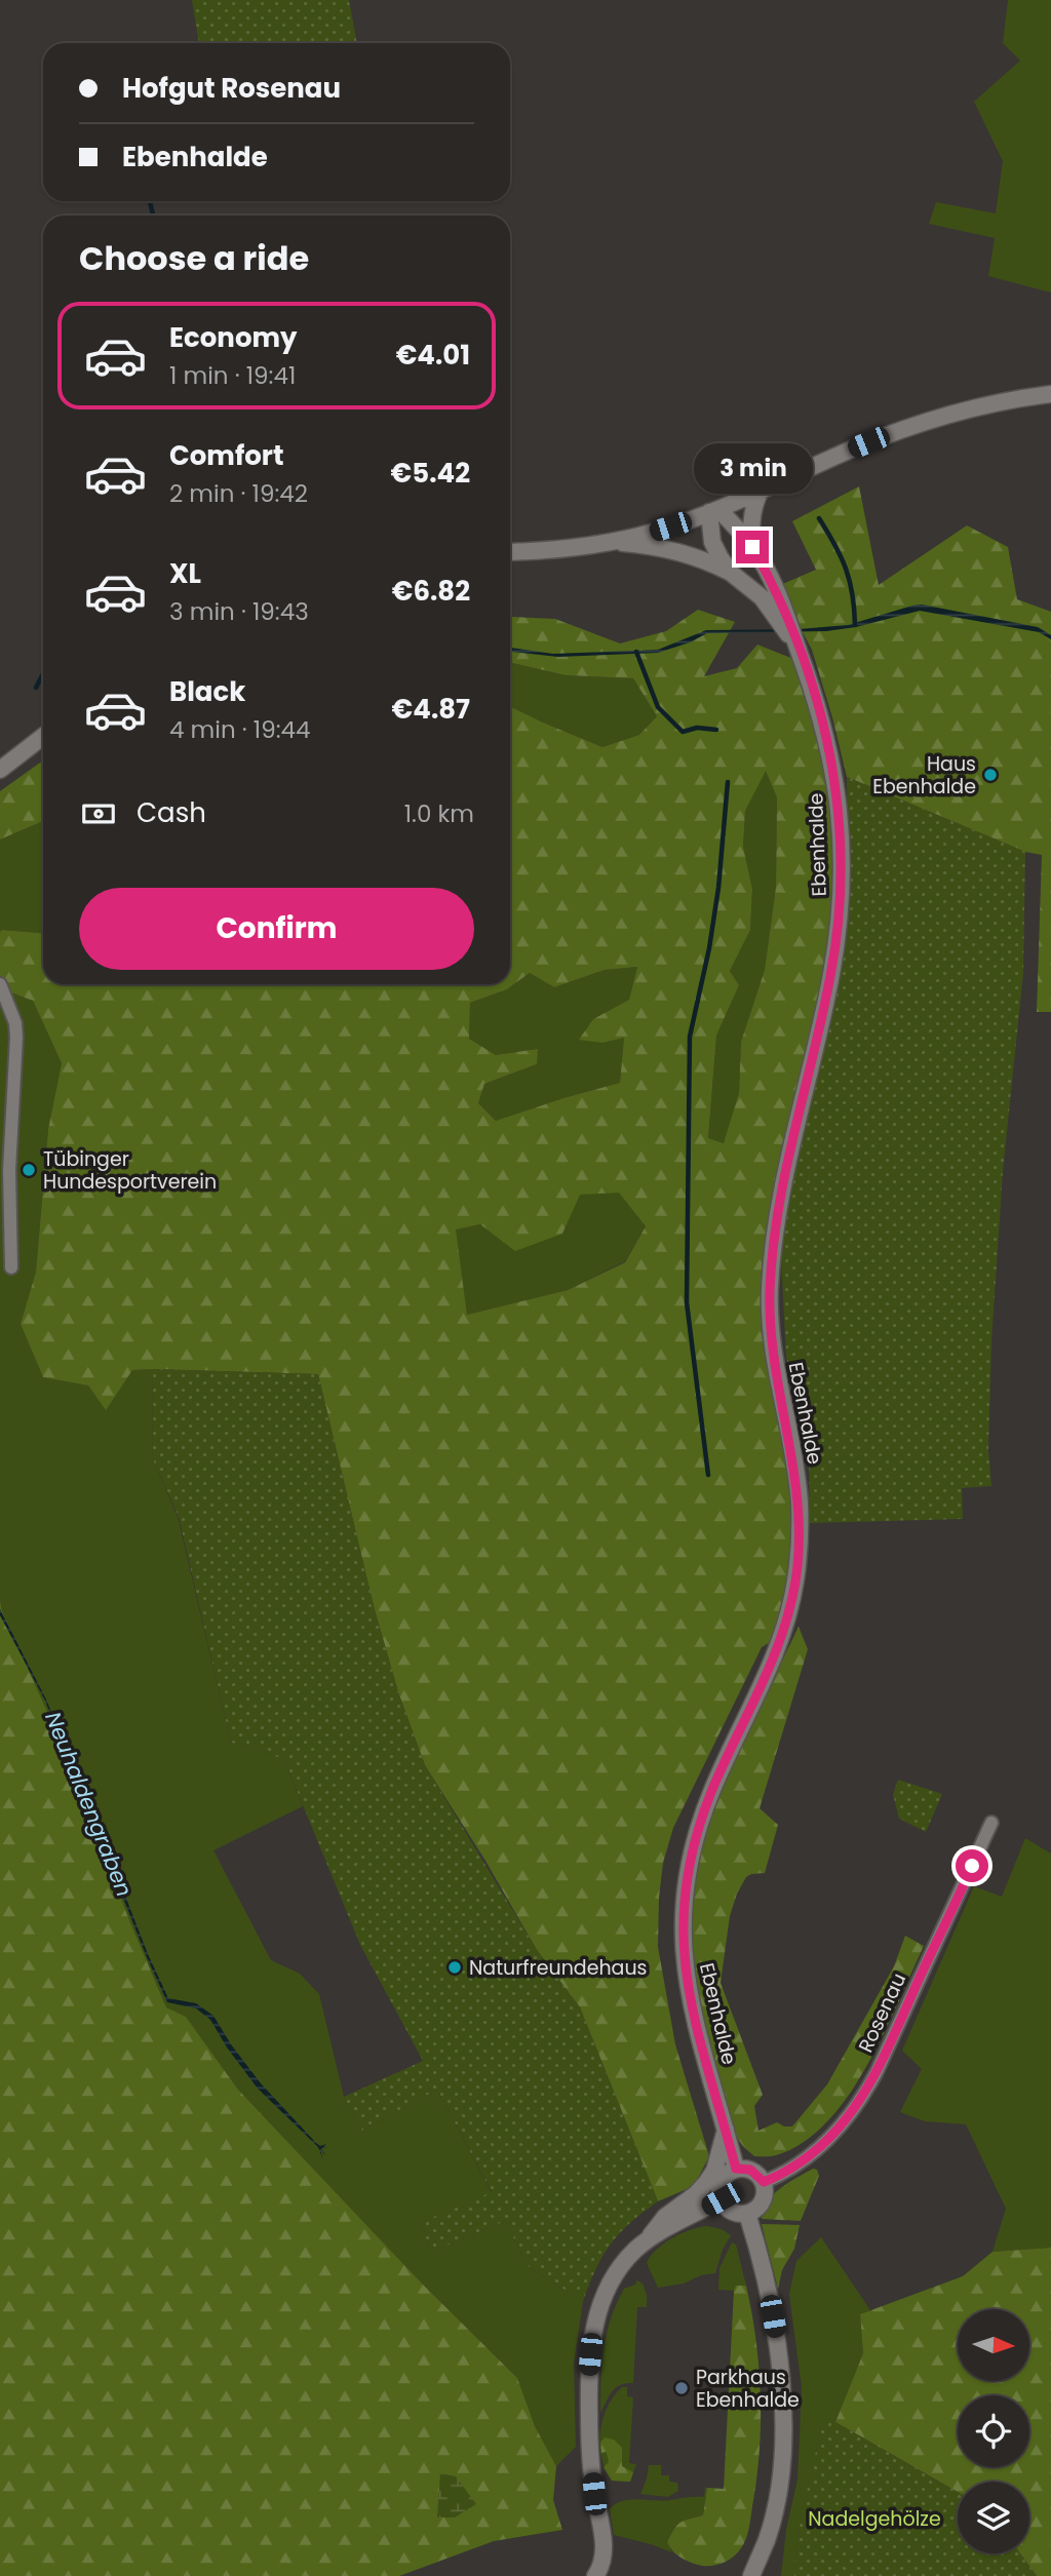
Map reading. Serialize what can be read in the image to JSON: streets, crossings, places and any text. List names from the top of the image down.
{
  "streets": {
    "street": ["Ebenhalde", "Rosenau"]
  },
  "crossings": [
    ["Ebenhalde", "Rosenau"]
  ],
  "water": ["Neuhaldengraben"],
  "parks": ["Nadelgehölze"],
  "places": [
    "Haus Ebenhalde",
    "Tübinger Hundesportverein",
    "Naturfreundehaus",
    "Parkhaus Ebenhalde"
  ],
  "north": "right",
  "page": {
    "banner": ["Hofgut Rosenau", "Ebenhalde"],
    "heading": "Choose a ride",
    "list": [
      {
        "name": "Economy",
        "note": "1 min · 19:41",
        "value": "€4.01"
      },
      {
        "name": "Comfort",
        "note": "2 min · 19:42",
        "value": "€5.42"
      },
      {
        "name": "XL",
        "note": "3 min · 19:43",
        "value": "€6.82"
      },
      {
        "name": "Black",
        "note": "4 min · 19:44",
        "value": "€4.87"
      }
    ],
    "bubble": "3 min",
    "pay": ["Cash", "1.0 km"],
    "buttons": "Confirm"
  }
}
